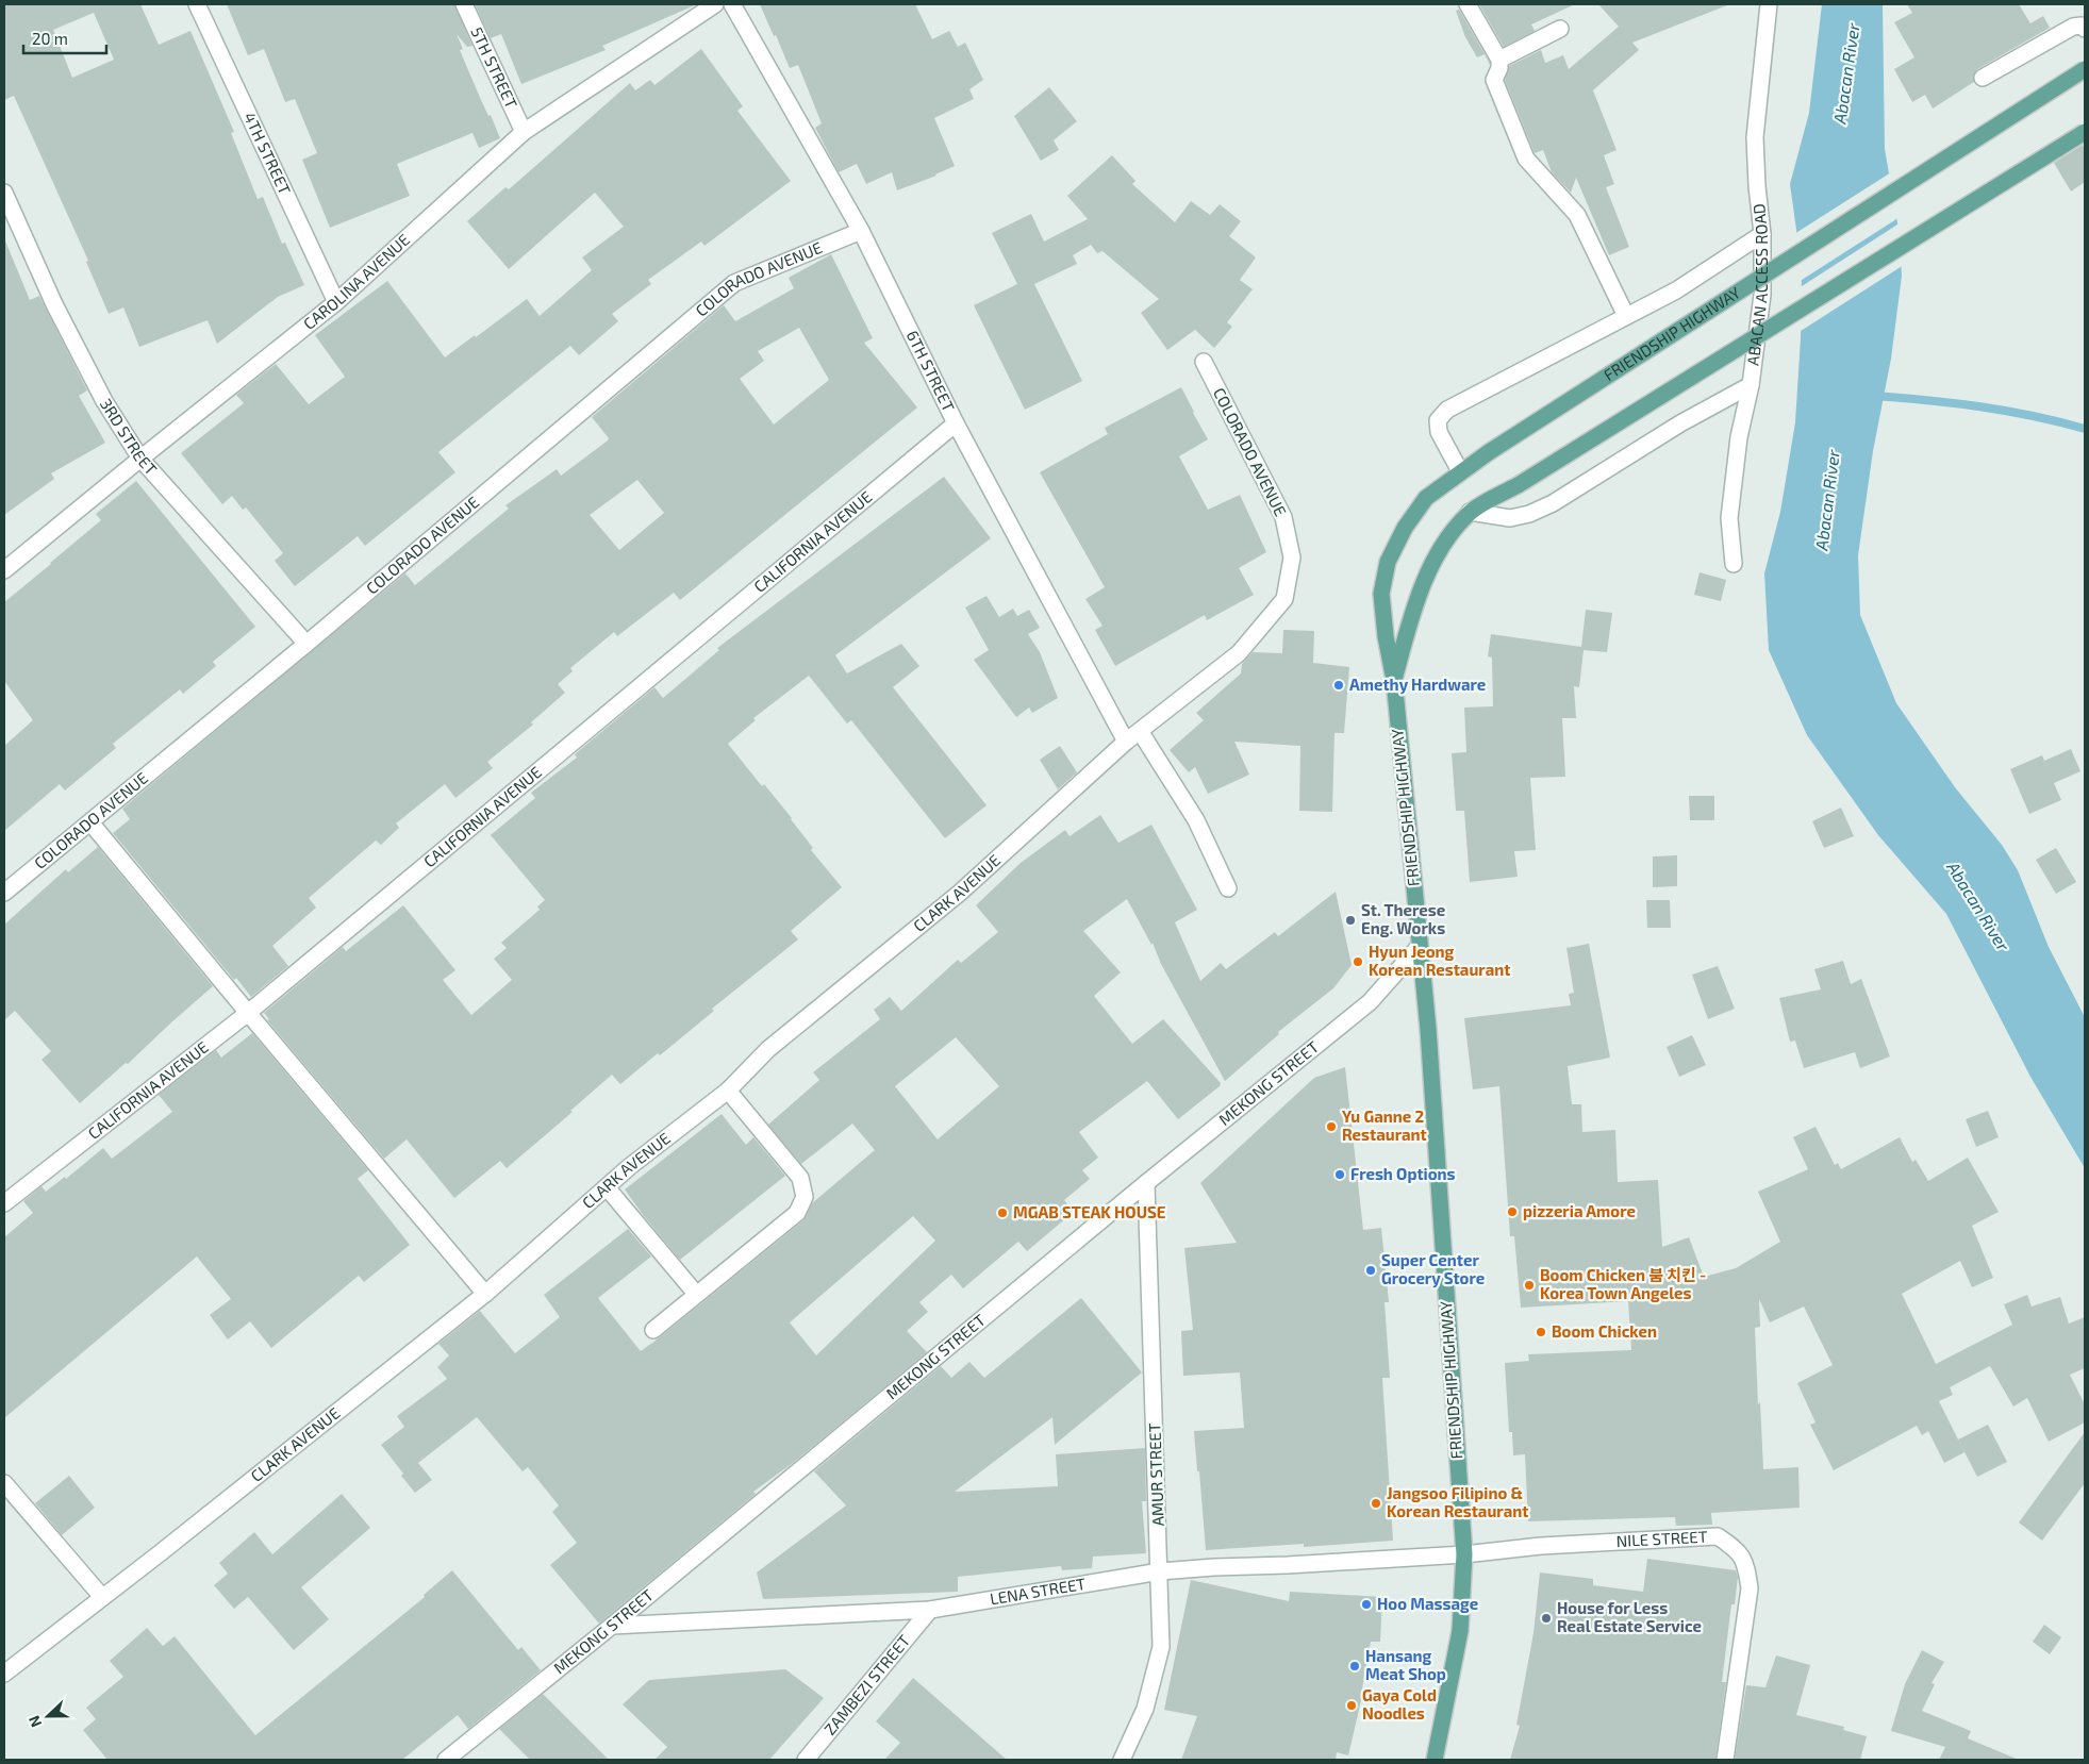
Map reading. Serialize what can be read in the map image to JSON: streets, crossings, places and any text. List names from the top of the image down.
{
  "streets": {
    "main road": ["FRIENDSHIP HIGHWAY"],
    "street": [
      "5TH STREET",
      "4TH STREET",
      "COLORADO AVENUE",
      "CAROLINA AVENUE",
      "ABACAN ACCESS ROAD",
      "6TH STREET",
      "3RD STREET",
      "CALIFORNIA AVENUE",
      "CLARK AVENUE",
      "MEKONG STREET",
      "AMUR STREET",
      "NILE STREET",
      "LENA STREET",
      "ZAMBEZI STREET"
    ]
  },
  "crossings": [
    ["5TH STREET", "CAROLINA AVENUE"],
    ["4TH STREET", "CAROLINA AVENUE"],
    ["COLORADO AVENUE", "6TH STREET"],
    ["COLORADO AVENUE", "3RD STREET"],
    ["COLORADO AVENUE", "CLARK AVENUE"],
    ["CAROLINA AVENUE", "3RD STREET"],
    ["FRIENDSHIP HIGHWAY", "MEKONG STREET"],
    ["FRIENDSHIP HIGHWAY", "NILE STREET"],
    ["FRIENDSHIP HIGHWAY", "LENA STREET"],
    ["6TH STREET", "CALIFORNIA AVENUE"],
    ["6TH STREET", "CLARK AVENUE"],
    ["MEKONG STREET", "AMUR STREET"],
    ["MEKONG STREET", "LENA STREET"],
    ["AMUR STREET", "LENA STREET"],
    ["NILE STREET", "LENA STREET"],
    ["LENA STREET", "ZAMBEZI STREET"]
  ],
  "water": ["Abacan River"],
  "places": [
    "Amethy Hardware",
    "St. Therese Eng. Works",
    "Hyun Jeong Korean Restaurant",
    "Yu Ganne 2 Restaurant",
    "Fresh Options",
    "pizzeria Amore",
    "MGAB STEAK HOUSE",
    "Super Center Grocery Store",
    "Boom Chicken 붐 치킨 - Korea Town Angeles",
    "Boom Chicken",
    "Jangsoo Filipino & Korean Restaurant",
    "Hoo Massage",
    "House for Less Real Estate Service",
    "Hansang Meat Shop",
    "Gaya Cold Noodles"
  ],
  "scale_bar": "20 m",
  "north": "left"
}
